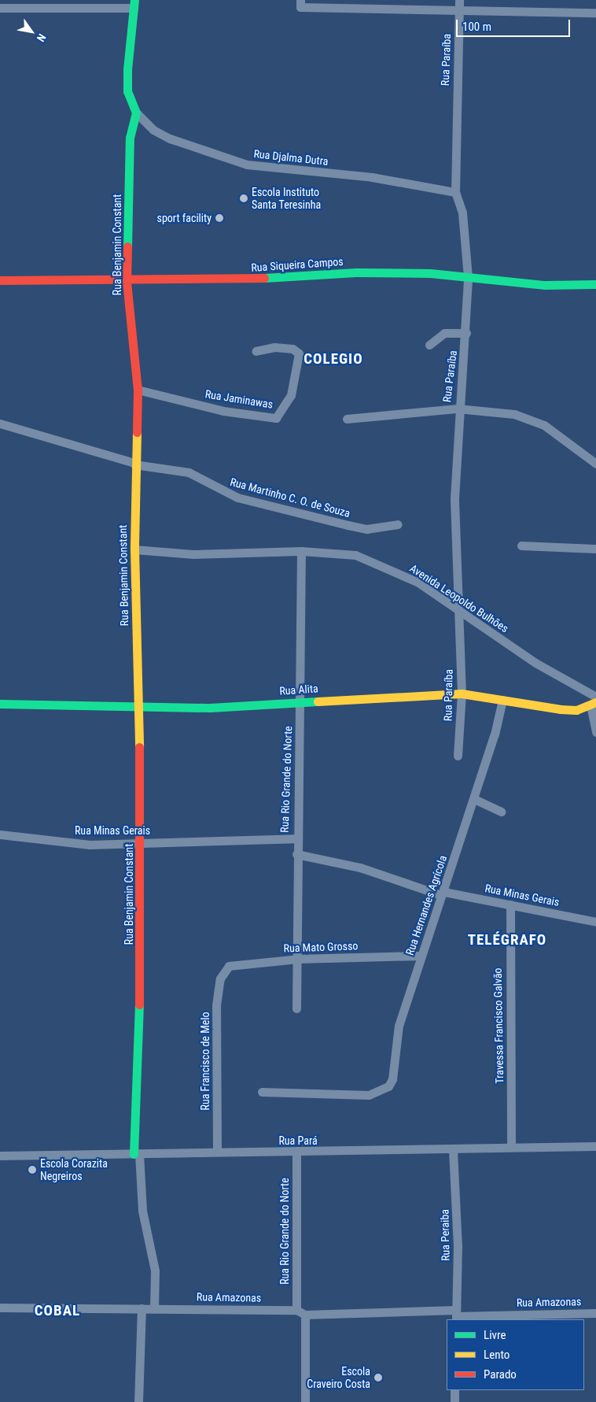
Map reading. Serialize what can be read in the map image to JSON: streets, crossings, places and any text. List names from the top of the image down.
{
  "streets": {
    "street": [
      "Rua Paraíba",
      "Rua Djalma Dutra",
      "Rua Benjamin Constant",
      "Rua Siqueira Campos",
      "Rua Jaminawas",
      "Rua Martinho C. O. de Souza",
      "Avenida Leopoldo Bulhões",
      "Rua Alita",
      "Rua Rio Grande do Norte",
      "Rua Minas Gerais",
      "Rua Hernandes Agrícola",
      "Rua Mato Grosso",
      "Travessa Francisco Galvão",
      "Rua Francisco de Melo",
      "Rua Pará",
      "Rua Peraiba",
      "Rua Amazonas"
    ]
  },
  "crossings": [
    ["Rua Paraíba", "Rua Djalma Dutra"],
    ["Rua Paraíba", "Rua Siqueira Campos"],
    ["Rua Paraíba", "Avenida Leopoldo Bulhões"],
    ["Rua Paraíba", "Rua Alita"],
    ["Rua Djalma Dutra", "Rua Benjamin Constant"],
    ["Rua Benjamin Constant", "Rua Siqueira Campos"],
    ["Rua Benjamin Constant", "Rua Jaminawas"],
    ["Rua Benjamin Constant", "Rua Martinho C. O. de Souza"],
    ["Rua Benjamin Constant", "Avenida Leopoldo Bulhões"],
    ["Rua Benjamin Constant", "Rua Alita"],
    ["Rua Benjamin Constant", "Rua Minas Gerais"],
    ["Rua Benjamin Constant", "Rua Pará"],
    ["Rua Benjamin Constant", "Rua Amazonas"],
    ["Avenida Leopoldo Bulhões", "Rua Rio Grande do Norte"],
    ["Rua Alita", "Rua Rio Grande do Norte"],
    ["Rua Alita", "Rua Hernandes Agrícola"],
    ["Rua Rio Grande do Norte", "Rua Minas Gerais"],
    ["Rua Rio Grande do Norte", "Rua Mato Grosso"],
    ["Rua Rio Grande do Norte", "Rua Pará"],
    ["Rua Rio Grande do Norte", "Rua Amazonas"],
    ["Rua Minas Gerais", "Rua Hernandes Agrícola"],
    ["Rua Minas Gerais", "Travessa Francisco Galvão"],
    ["Rua Hernandes Agrícola", "Rua Mato Grosso"],
    ["Rua Mato Grosso", "Rua Francisco de Melo"],
    ["Travessa Francisco Galvão", "Rua Pará"],
    ["Rua Francisco de Melo", "Rua Pará"],
    ["Rua Pará", "Rua Peraiba"],
    ["Rua Peraiba", "Rua Amazonas"]
  ],
  "districts": ["COLEGIO", "TELÉGRAFO", "COBAL"],
  "places": [
    "Escola Instituto Santa Teresinha",
    "sport facility",
    "Escola Corazita Negreiros",
    "Escola Craveiro Costa"
  ],
  "legend": ["Livre", "Lento", "Parado"],
  "scale_bar": "100 m",
  "north": "bottom right"
}
